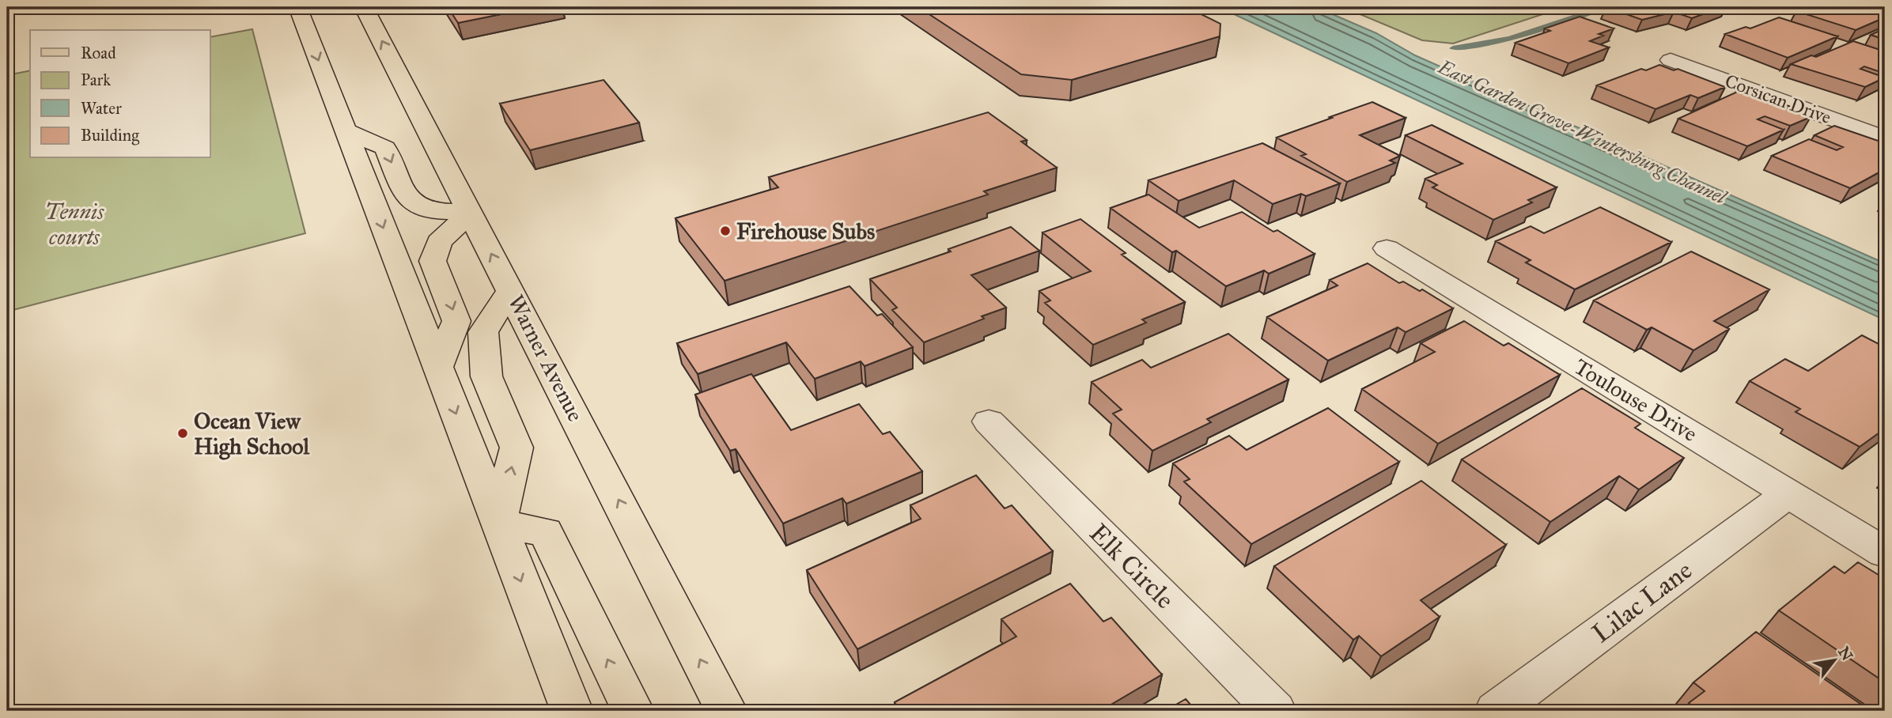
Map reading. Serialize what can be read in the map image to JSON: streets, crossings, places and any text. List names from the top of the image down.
{
  "streets": {
    "main road": ["Warner Avenue"],
    "street": [
      "Corsican Drive",
      "Toulouse Drive",
      "Elk Circle",
      "Lilac Lane"
    ]
  },
  "crossings": [
    ["Toulouse Drive", "Lilac Lane"]
  ],
  "water": ["East Garden Grove-Wintersburg Channel"],
  "parks": ["Tennis courts"],
  "places": ["Firehouse Subs", "Ocean View High School"],
  "legend": [
    "Road",
    "Park",
    "Water",
    "Building"
  ],
  "north": "top right"
}
